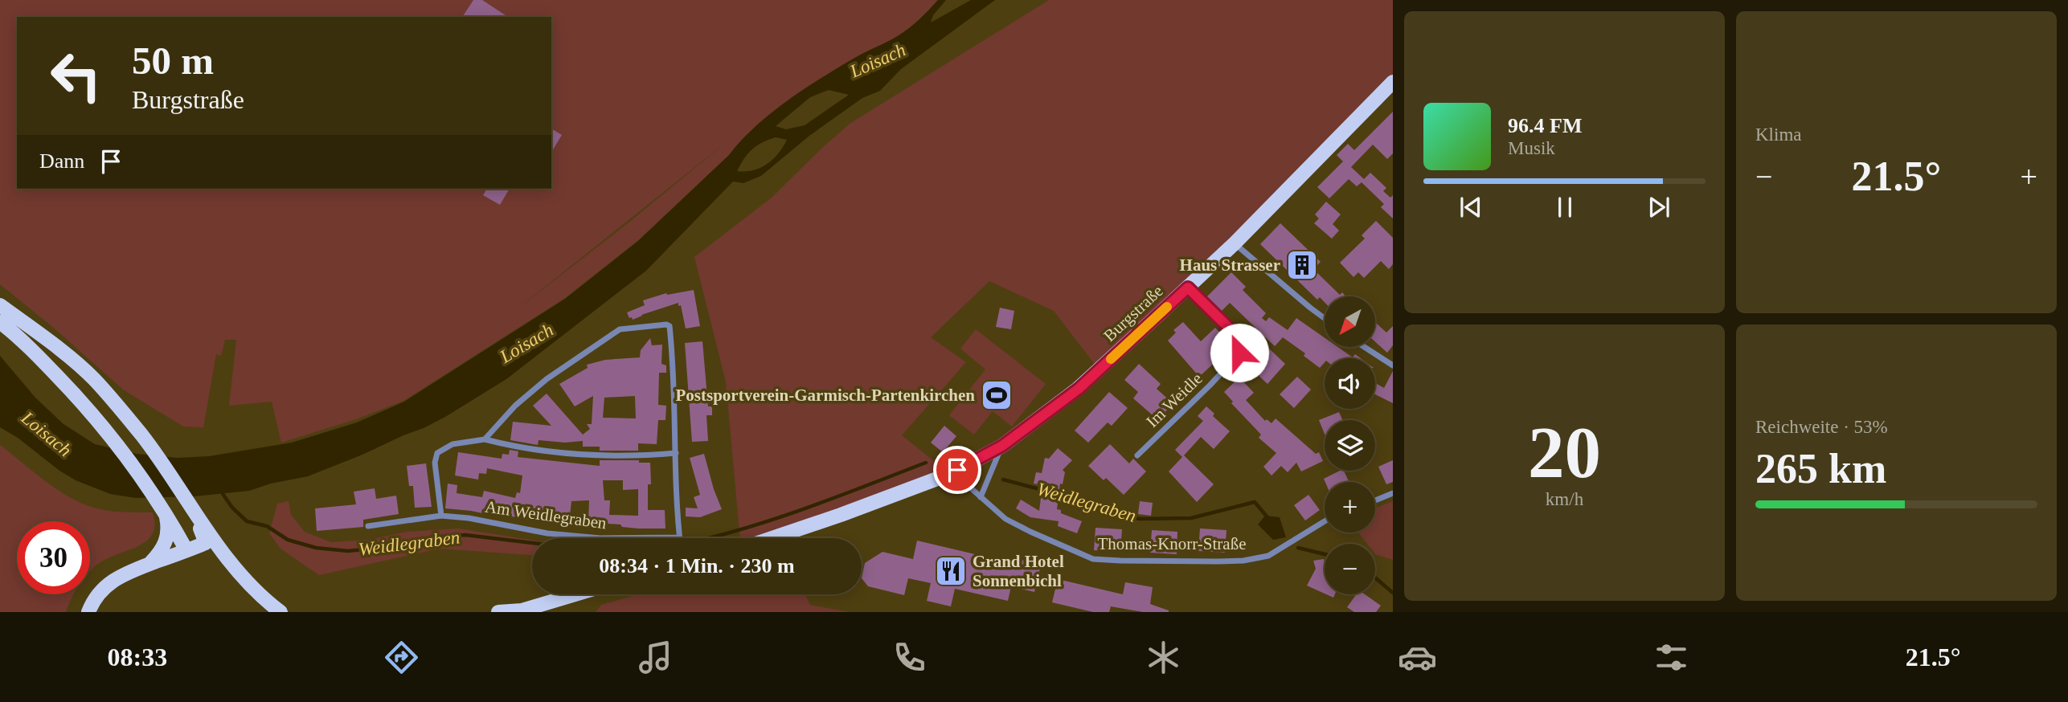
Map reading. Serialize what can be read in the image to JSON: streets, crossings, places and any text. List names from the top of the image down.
{
  "streets": {
    "main road": ["Burgstraße"],
    "street": ["Im Weidle", "Am Weidlegraben", "Thomas-Knorr-Straße"]
  },
  "crossings": [
    ["Burgstraße", "Im Weidle"],
    ["Burgstraße", "Thomas-Knorr-Straße"]
  ],
  "water": ["Loisach", "Weidlegraben"],
  "places": {
    "building": ["Haus Strasser"],
    "sports": ["Postsportverein-Garmisch-Partenkirchen"],
    "restaurant": ["Grand Hotel Sonnenbichl"]
  },
  "north": "bottom left",
  "page": {
    "tile": [
      "Klima",
      ["20", "km/h"],
      ["Reichweite · 53%", "265 km"]
    ],
    "turn": ["50 m", "Burgstraße"],
    "song": ["96.4 FM", "Musik"],
    "then": "Dann",
    "heat": ["−", "21.5°", "+"],
    "map_buttons": ["+", "−"],
    "limit": "30",
    "trip": "08:34 · 1 Min. · 230 m",
    "tabs": ["08:33", "21.5°"]
  }
}
